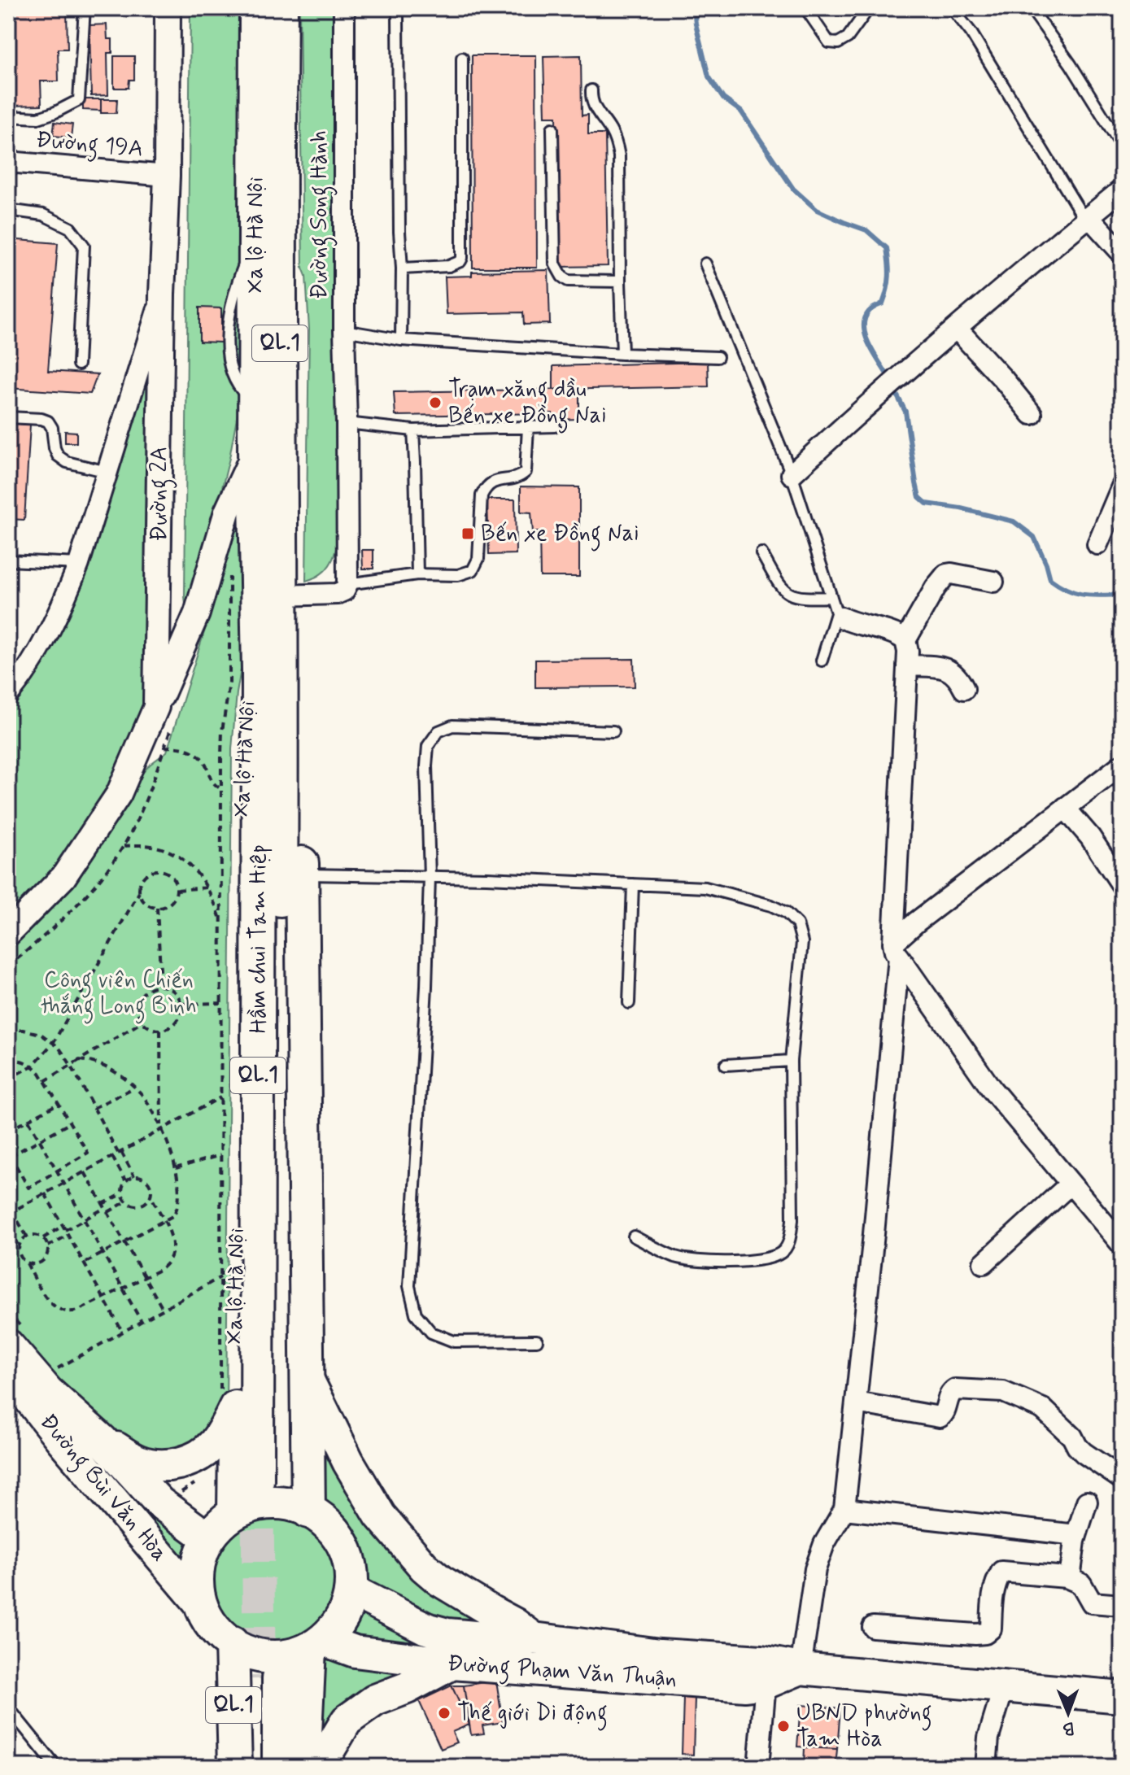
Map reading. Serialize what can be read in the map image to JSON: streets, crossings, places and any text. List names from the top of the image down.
{
  "streets": {
    "highway": ["Xa lộ Hà Nội", "QL.1", "Hầm chui Tam Hiệp"],
    "main road": ["Đường Bùi Văn Hòa", "Đường Phạm Văn Thuận"],
    "street": ["Đường 19A", "Đường Song Hành", "Đường 2A"]
  },
  "crossings": [
    ["Đường 19A", "Đường 2A"],
    ["Xa lộ Hà Nội", "QL.1"],
    ["Xa lộ Hà Nội", "Hầm chui Tam Hiệp"],
    ["Xa lộ Hà Nội", "Đường Bùi Văn Hòa"],
    ["Xa lộ Hà Nội", "Đường Phạm Văn Thuận"],
    ["QL.1", "Đường Bùi Văn Hòa"],
    ["QL.1", "Đường Phạm Văn Thuận"],
    ["Đường Bùi Văn Hòa", "Đường Phạm Văn Thuận"]
  ],
  "parks": ["Công viên Chiến thắng Long Bình"],
  "places": {
    "other": ["Trạm xăng dầu Bến xe Đồng Nai", "Thế giới Di động", "UBND phường Tam Hòa"],
    "transit": ["Bến xe Đồng Nai"]
  },
  "north": "bottom"
}
